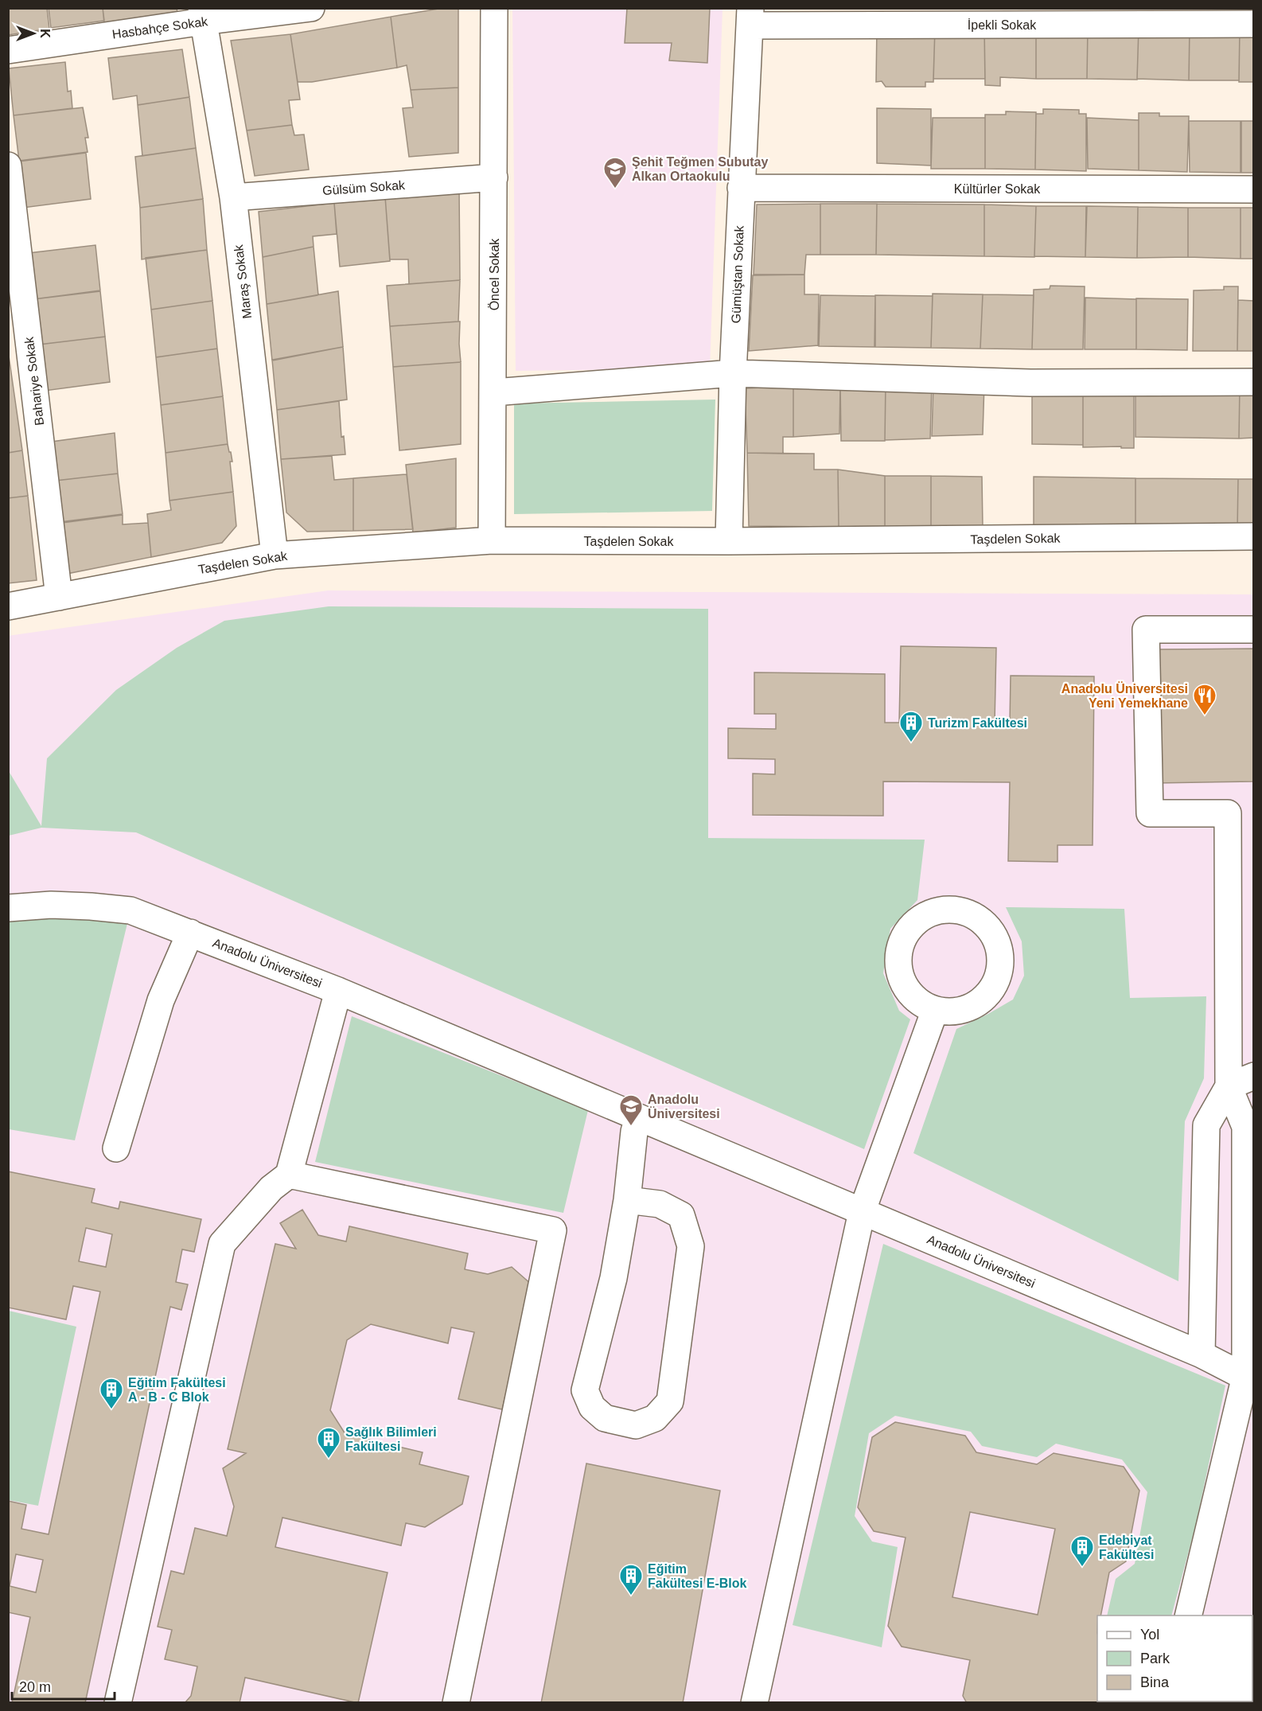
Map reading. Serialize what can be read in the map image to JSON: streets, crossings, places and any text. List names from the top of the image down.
{
  "streets": {
    "street": [
      "İpekli Sokak",
      "Hasbahçe Sokak",
      "Gülsüm Sokak",
      "Kültürler Sokak",
      "Öncel Sokak",
      "Gümüştan Sokak",
      "Maraş Sokak",
      "Bahariye Sokak",
      "Taşdelen Sokak",
      "Anadolu Üniversitesi"
    ]
  },
  "crossings": [
    ["İpekli Sokak", "Gümüştan Sokak"],
    ["Hasbahçe Sokak", "Maraş Sokak"],
    ["Gülsüm Sokak", "Öncel Sokak"],
    ["Gülsüm Sokak", "Maraş Sokak"],
    ["Kültürler Sokak", "Gümüştan Sokak"],
    ["Öncel Sokak", "Taşdelen Sokak"],
    ["Gümüştan Sokak", "Taşdelen Sokak"],
    ["Maraş Sokak", "Taşdelen Sokak"],
    ["Bahariye Sokak", "Taşdelen Sokak"]
  ],
  "places": {
    "school or university": ["Şehit Teğmen Subutay Alkan Ortaokulu", "Anadolu Üniversitesi"],
    "restaurant": ["Anadolu Üniversitesi Yeni Yemekhane"],
    "building": [
      "Turizm Fakültesi",
      "Eğitim Fakültesi A - B - C Blok",
      "Sağlık Bilimleri Fakültesi",
      "Edebiyat Fakültesi",
      "Eğitim Fakültesi E-Blok"
    ]
  },
  "legend": ["Yol", "Park", "Bina"],
  "scale_bar": "20 m",
  "north": "right"
}
